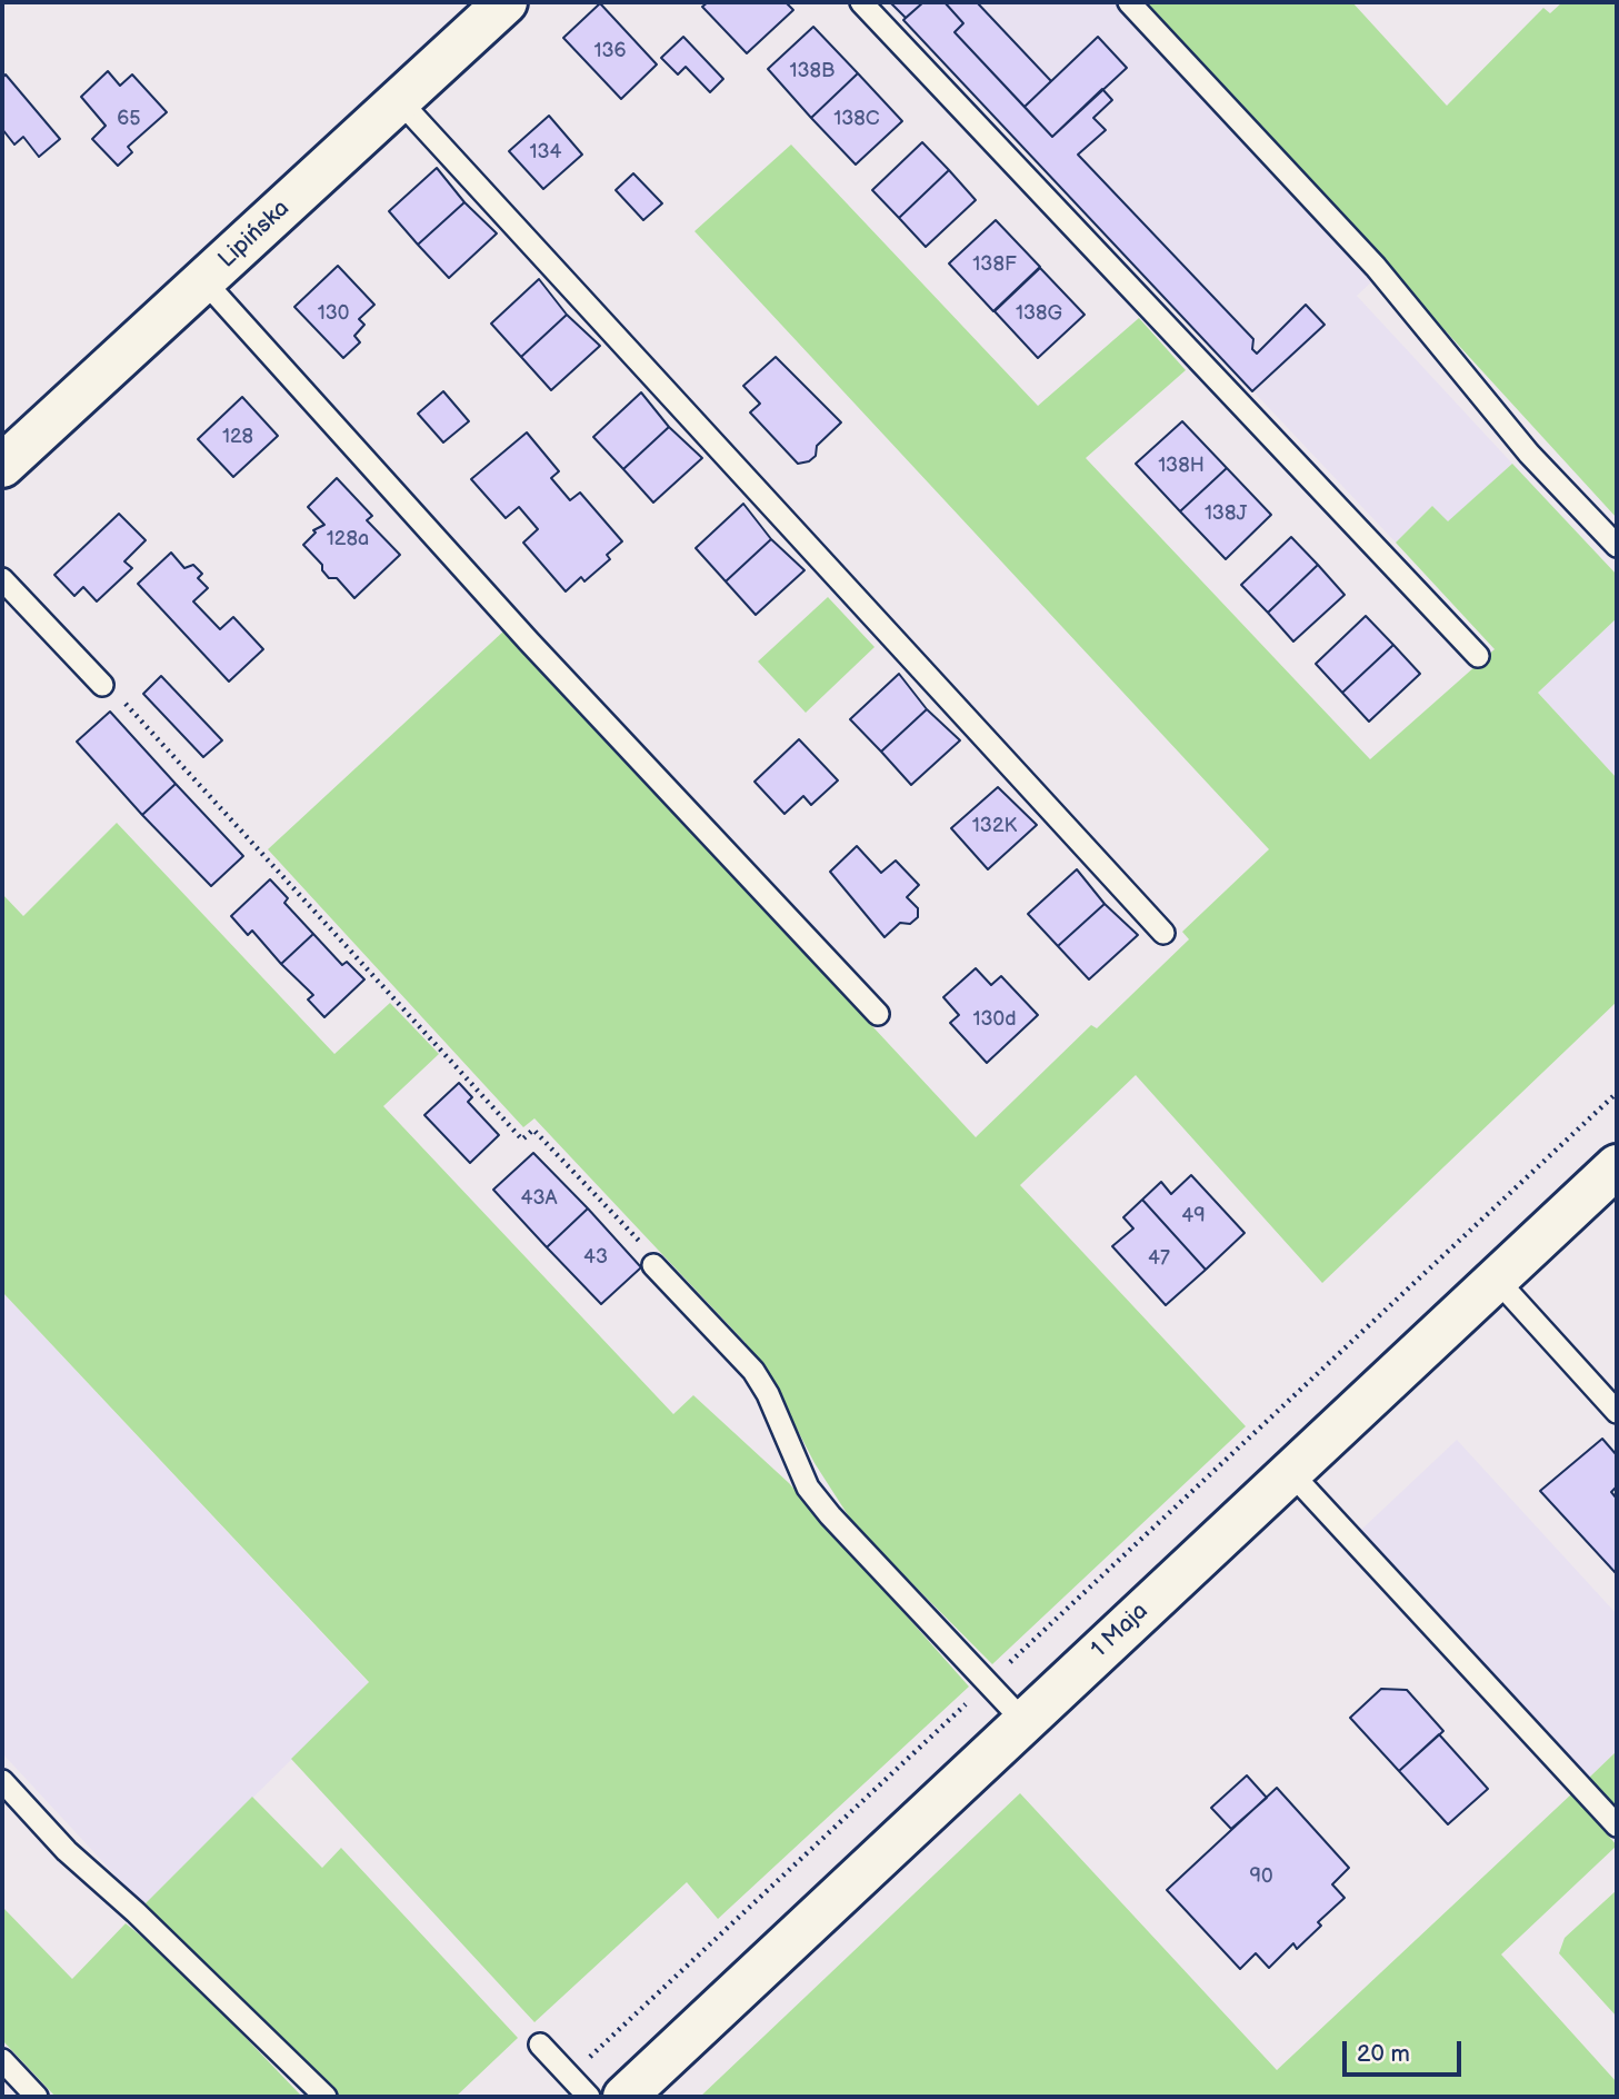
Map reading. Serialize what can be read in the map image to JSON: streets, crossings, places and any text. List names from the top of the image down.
{
  "streets": {
    "main road": ["Lipińska", "1 Maja"]
  },
  "house_numbers": [
    "136",
    "138B",
    "65",
    "138C",
    "134",
    "138F",
    "130",
    "138G",
    "128",
    "138H",
    "138J",
    "128a",
    "132K",
    "130d",
    "43A",
    "49",
    "43",
    "47",
    "90"
  ],
  "scale_bar": "20 m"
}
